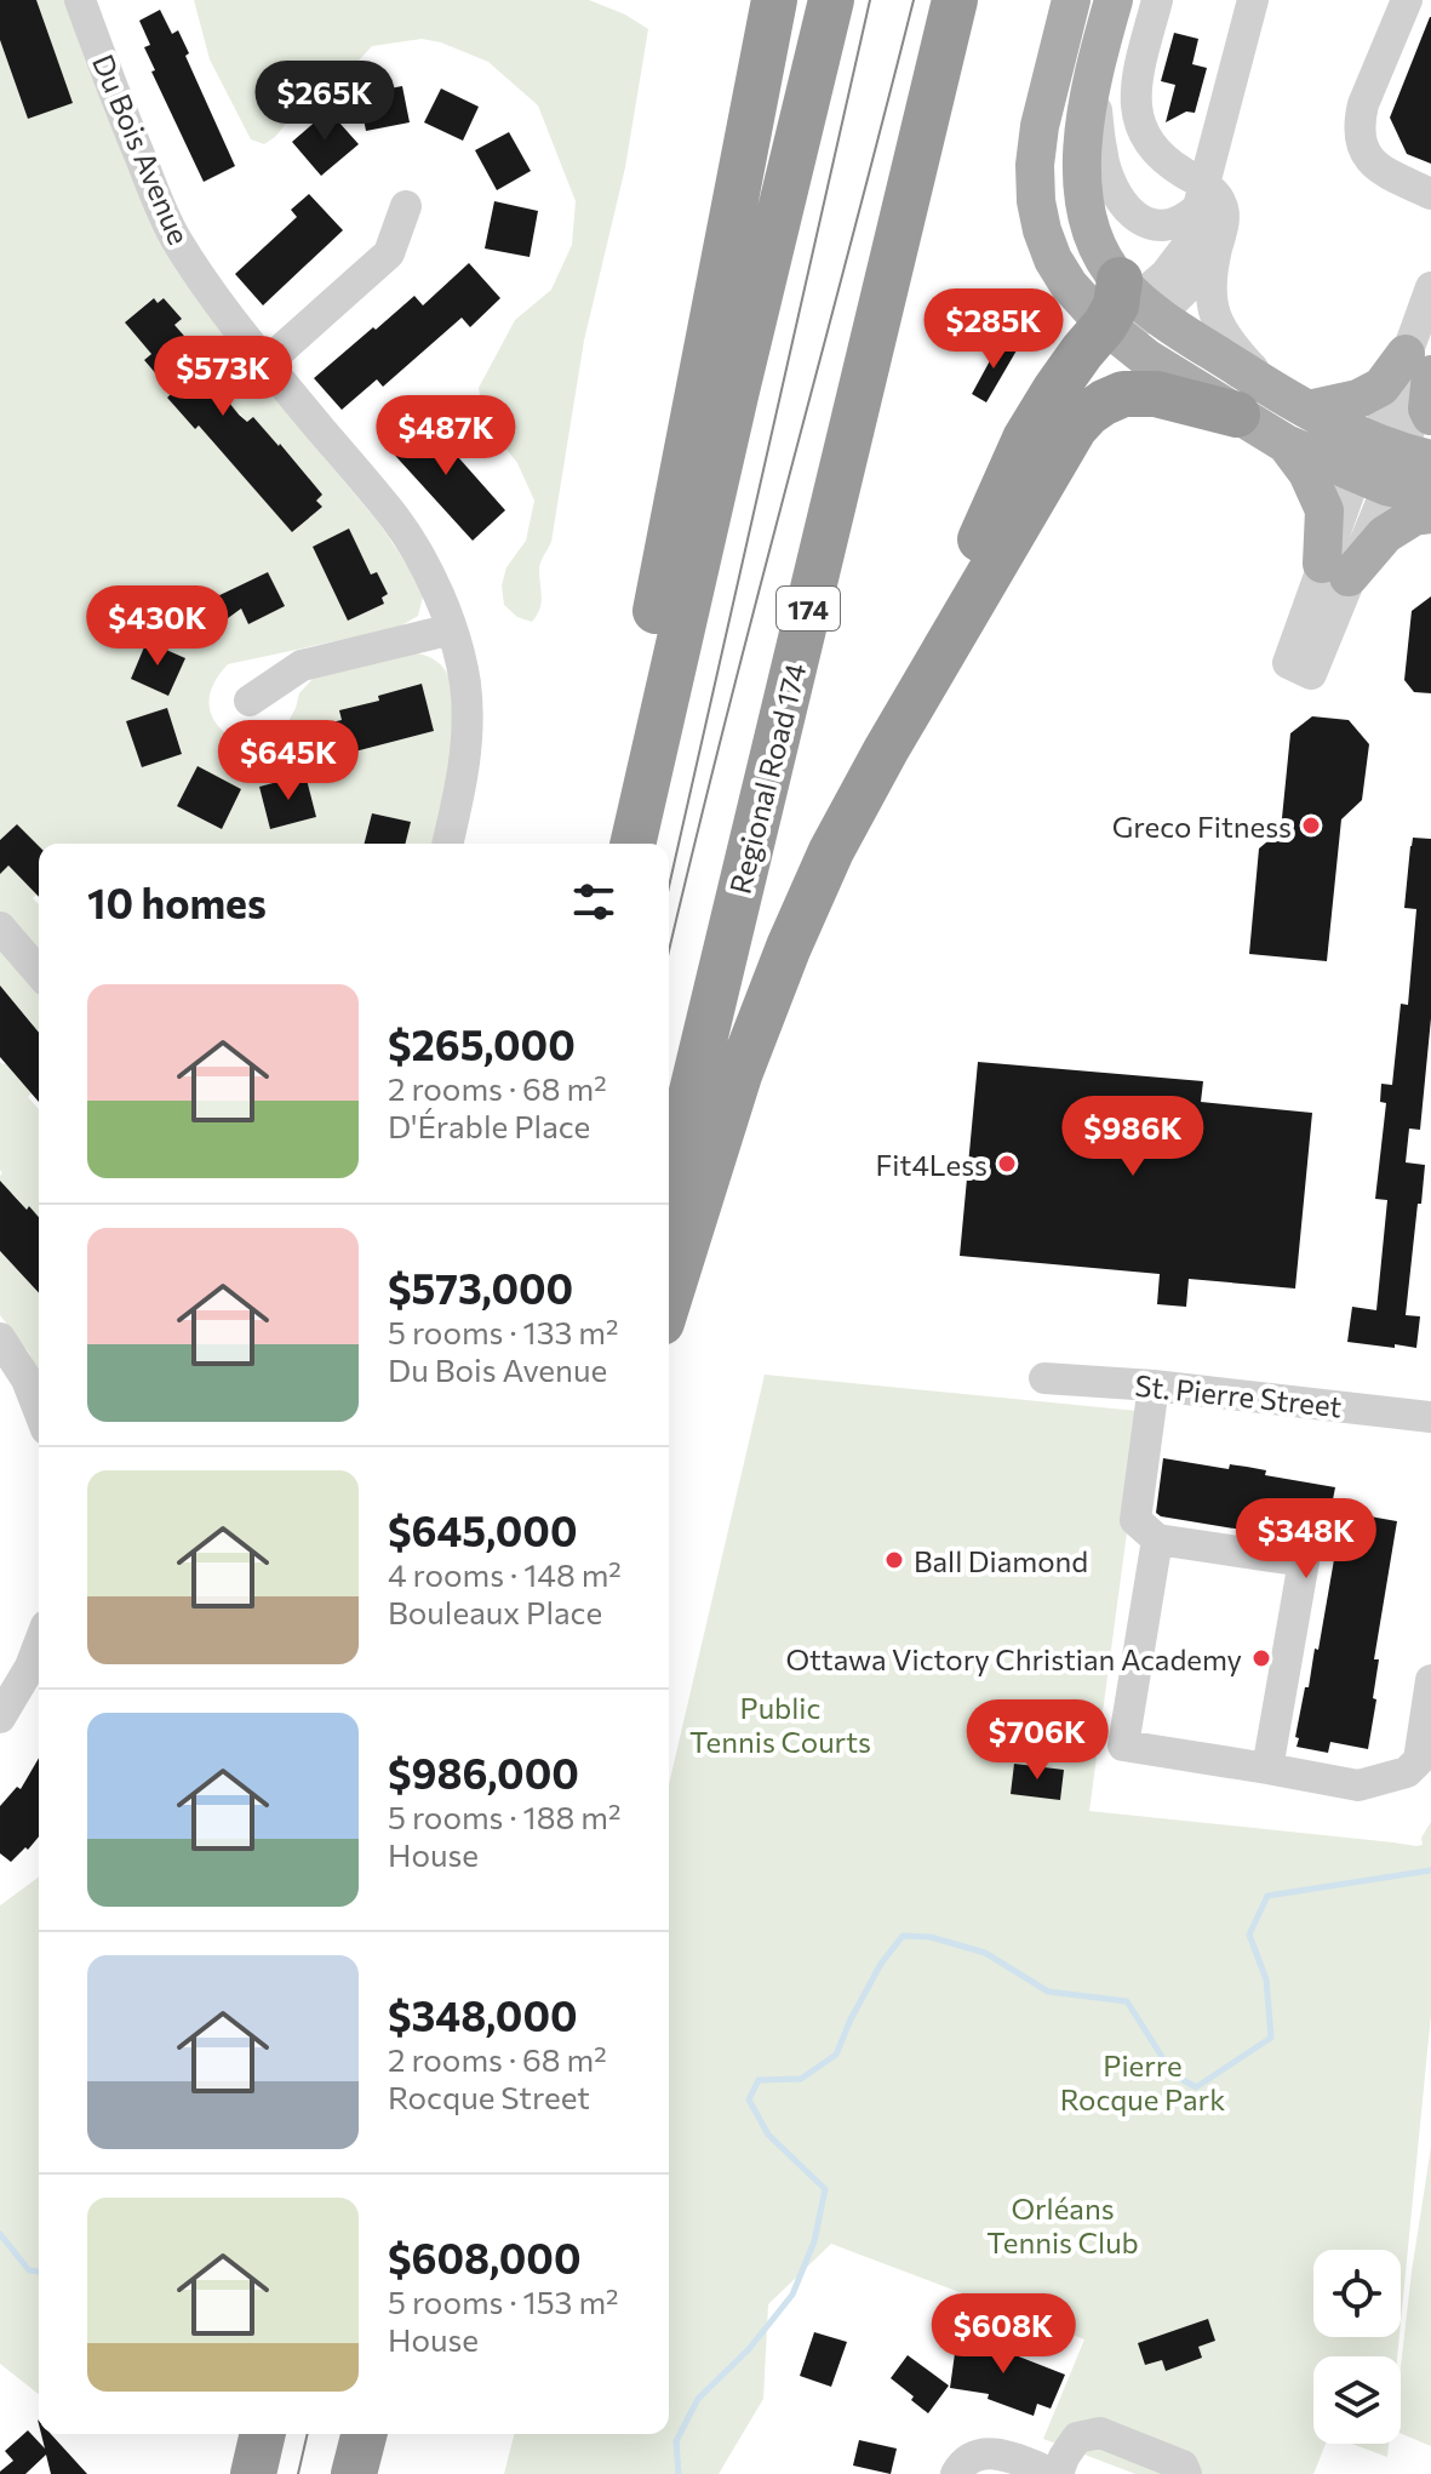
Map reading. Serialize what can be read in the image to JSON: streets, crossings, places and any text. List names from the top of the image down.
{
  "streets": {
    "highway": ["174", "Regional Road 174"],
    "street": ["Du Bois Avenue", "St. Pierre Street"]
  },
  "parks": ["Public Tennis Courts", "Pierre Rocque Park", "Orléans Tennis Club"],
  "places": [
    "Greco Fitness",
    "Fit4Less",
    "Ball Diamond",
    "Ottawa Victory Christian Academy"
  ],
  "page": {
    "price": [
      "$265K",
      "$285K",
      "$573K",
      "$487K",
      "$430K",
      "$645K",
      "$986K",
      "$348K",
      "$706K",
      "$608K"
    ],
    "heading": "10 homes",
    "list": [
      {
        "name": "$265,000",
        "note": "2 rooms · 68 m² · D'Érable Place"
      },
      {
        "name": "$573,000",
        "note": "5 rooms · 133 m² · Du Bois Avenue"
      },
      {
        "name": "$645,000",
        "note": "4 rooms · 148 m² · Bouleaux Place"
      },
      {
        "name": "$986,000",
        "note": "5 rooms · 188 m² · House"
      },
      {
        "name": "$348,000",
        "note": "2 rooms · 68 m² · Rocque Street"
      },
      {
        "name": "$608,000",
        "note": "5 rooms · 153 m² · House"
      }
    ]
  }
}
